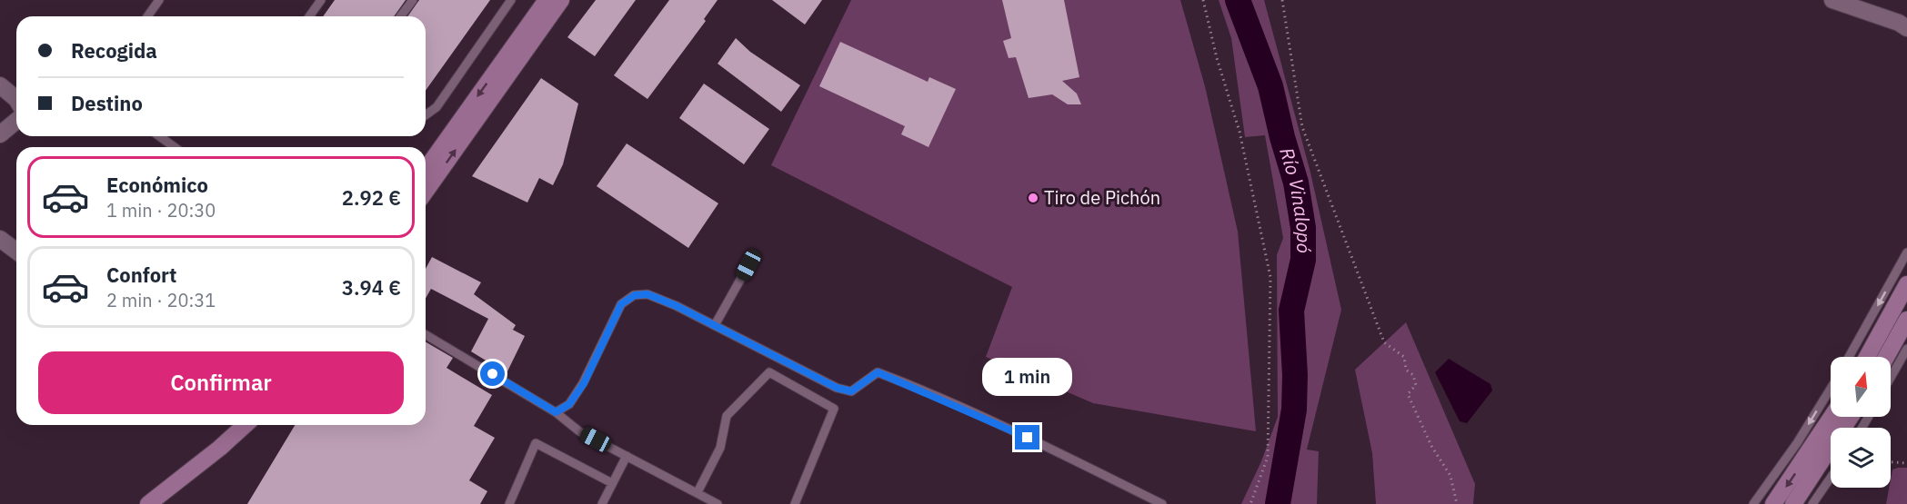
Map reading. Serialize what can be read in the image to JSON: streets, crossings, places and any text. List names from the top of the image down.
{
  "water": ["Río Vinalopó"],
  "places": ["Tiro de Pichón"],
  "north": "top",
  "page": {
    "banner": ["Recogida", "Destino"],
    "list": [
      {
        "name": "Económico",
        "note": "1 min · 20:30",
        "value": "2.92 €"
      },
      {
        "name": "Confort",
        "note": "2 min · 20:31",
        "value": "3.94 €"
      }
    ],
    "buttons": "Confirmar",
    "bubble": "1 min"
  }
}
